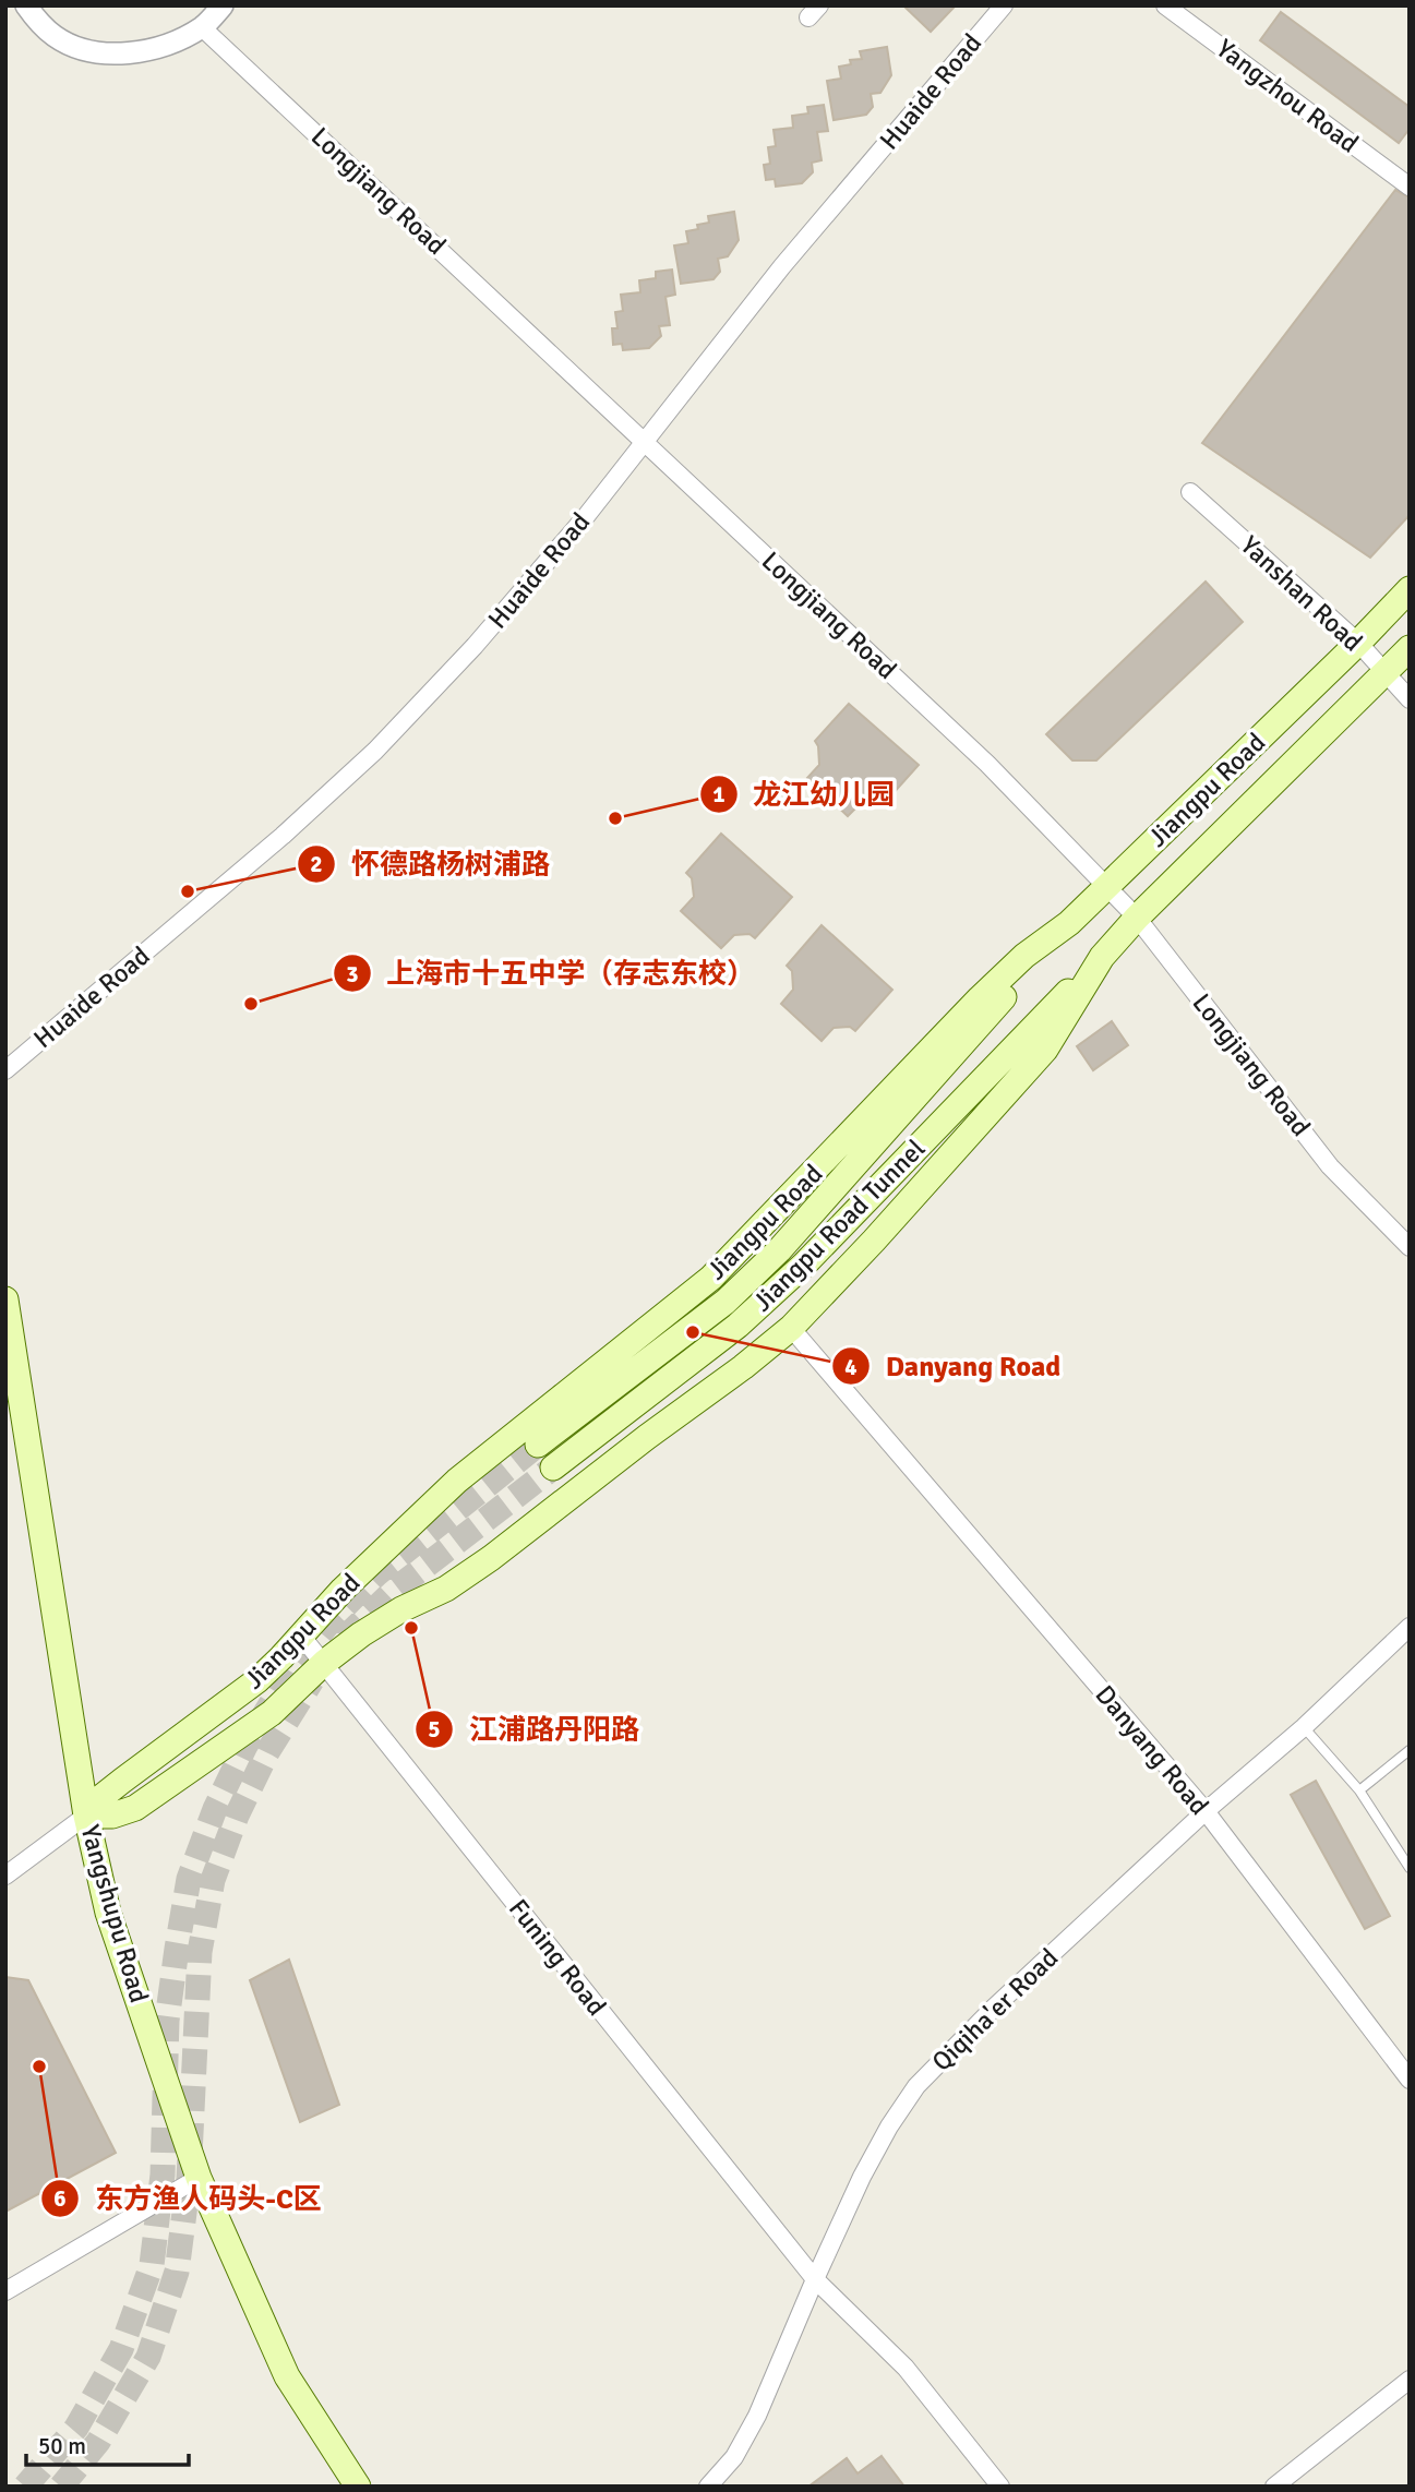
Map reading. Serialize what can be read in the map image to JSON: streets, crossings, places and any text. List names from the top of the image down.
{
  "streets": {
    "main road": ["Jiangpu Road", "Jiangpu Road Tunnel", "Yangshupu Road"],
    "street": [
      "Huaide Road",
      "Yangzhou Road",
      "Longjiang Road",
      "Yanshan Road",
      "Danyang Road",
      "Funing Road",
      "Qiqiha'er Road"
    ]
  },
  "crossings": [
    ["Huaide Road", "Longjiang Road"],
    ["Longjiang Road", "Jiangpu Road"],
    ["Yanshan Road", "Jiangpu Road"],
    ["Jiangpu Road", "Jiangpu Road Tunnel"],
    ["Jiangpu Road", "Danyang Road"],
    ["Jiangpu Road", "Yangshupu Road"],
    ["Jiangpu Road", "Funing Road"],
    ["Danyang Road", "Qiqiha'er Road"],
    ["Funing Road", "Qiqiha'er Road"]
  ],
  "places": [
    "龙江幼儿园",
    "怀德路杨树浦路",
    "上海市十五中学（存志东校）",
    "Danyang Road",
    "江浦路丹阳路",
    "东方渔人码头-C区"
  ],
  "scale_bar": "50 m"
}
